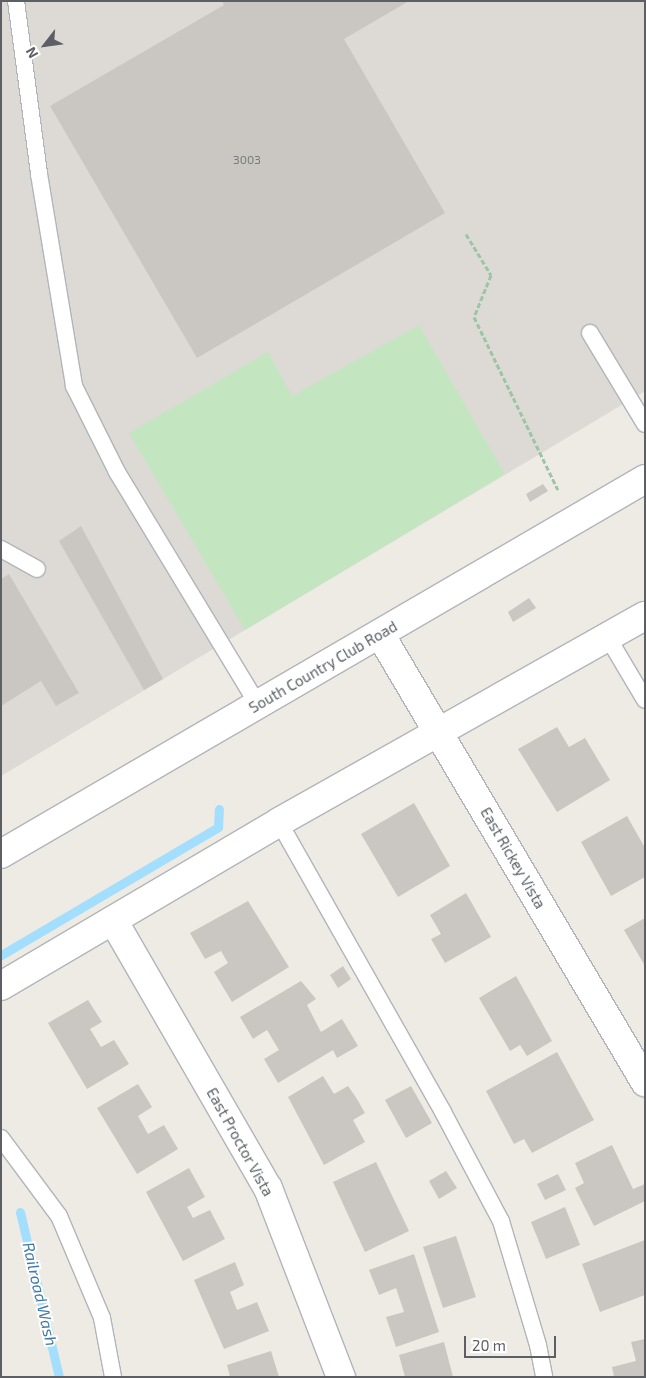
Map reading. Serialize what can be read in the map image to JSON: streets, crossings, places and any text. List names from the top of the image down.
{
  "streets": {
    "street": ["South Country Club Road", "East Rickey Vista", "East Proctor Vista"]
  },
  "crossings": [
    ["South Country Club Road", "East Rickey Vista"]
  ],
  "water": ["Railroad Wash"],
  "house_numbers": ["3003"],
  "scale_bar": "20 m",
  "north": "bottom left"
}
